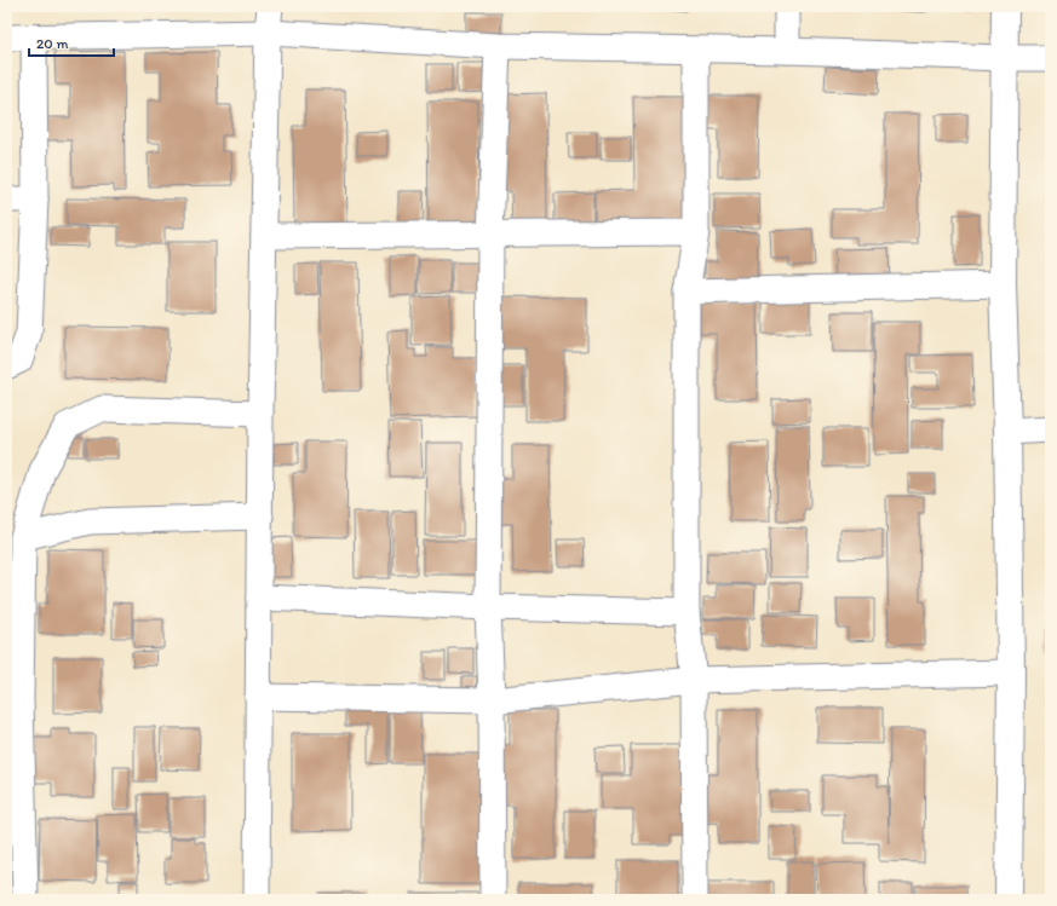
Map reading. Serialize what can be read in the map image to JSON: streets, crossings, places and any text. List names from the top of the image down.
{
  "scale_bar": "20 m"
}
